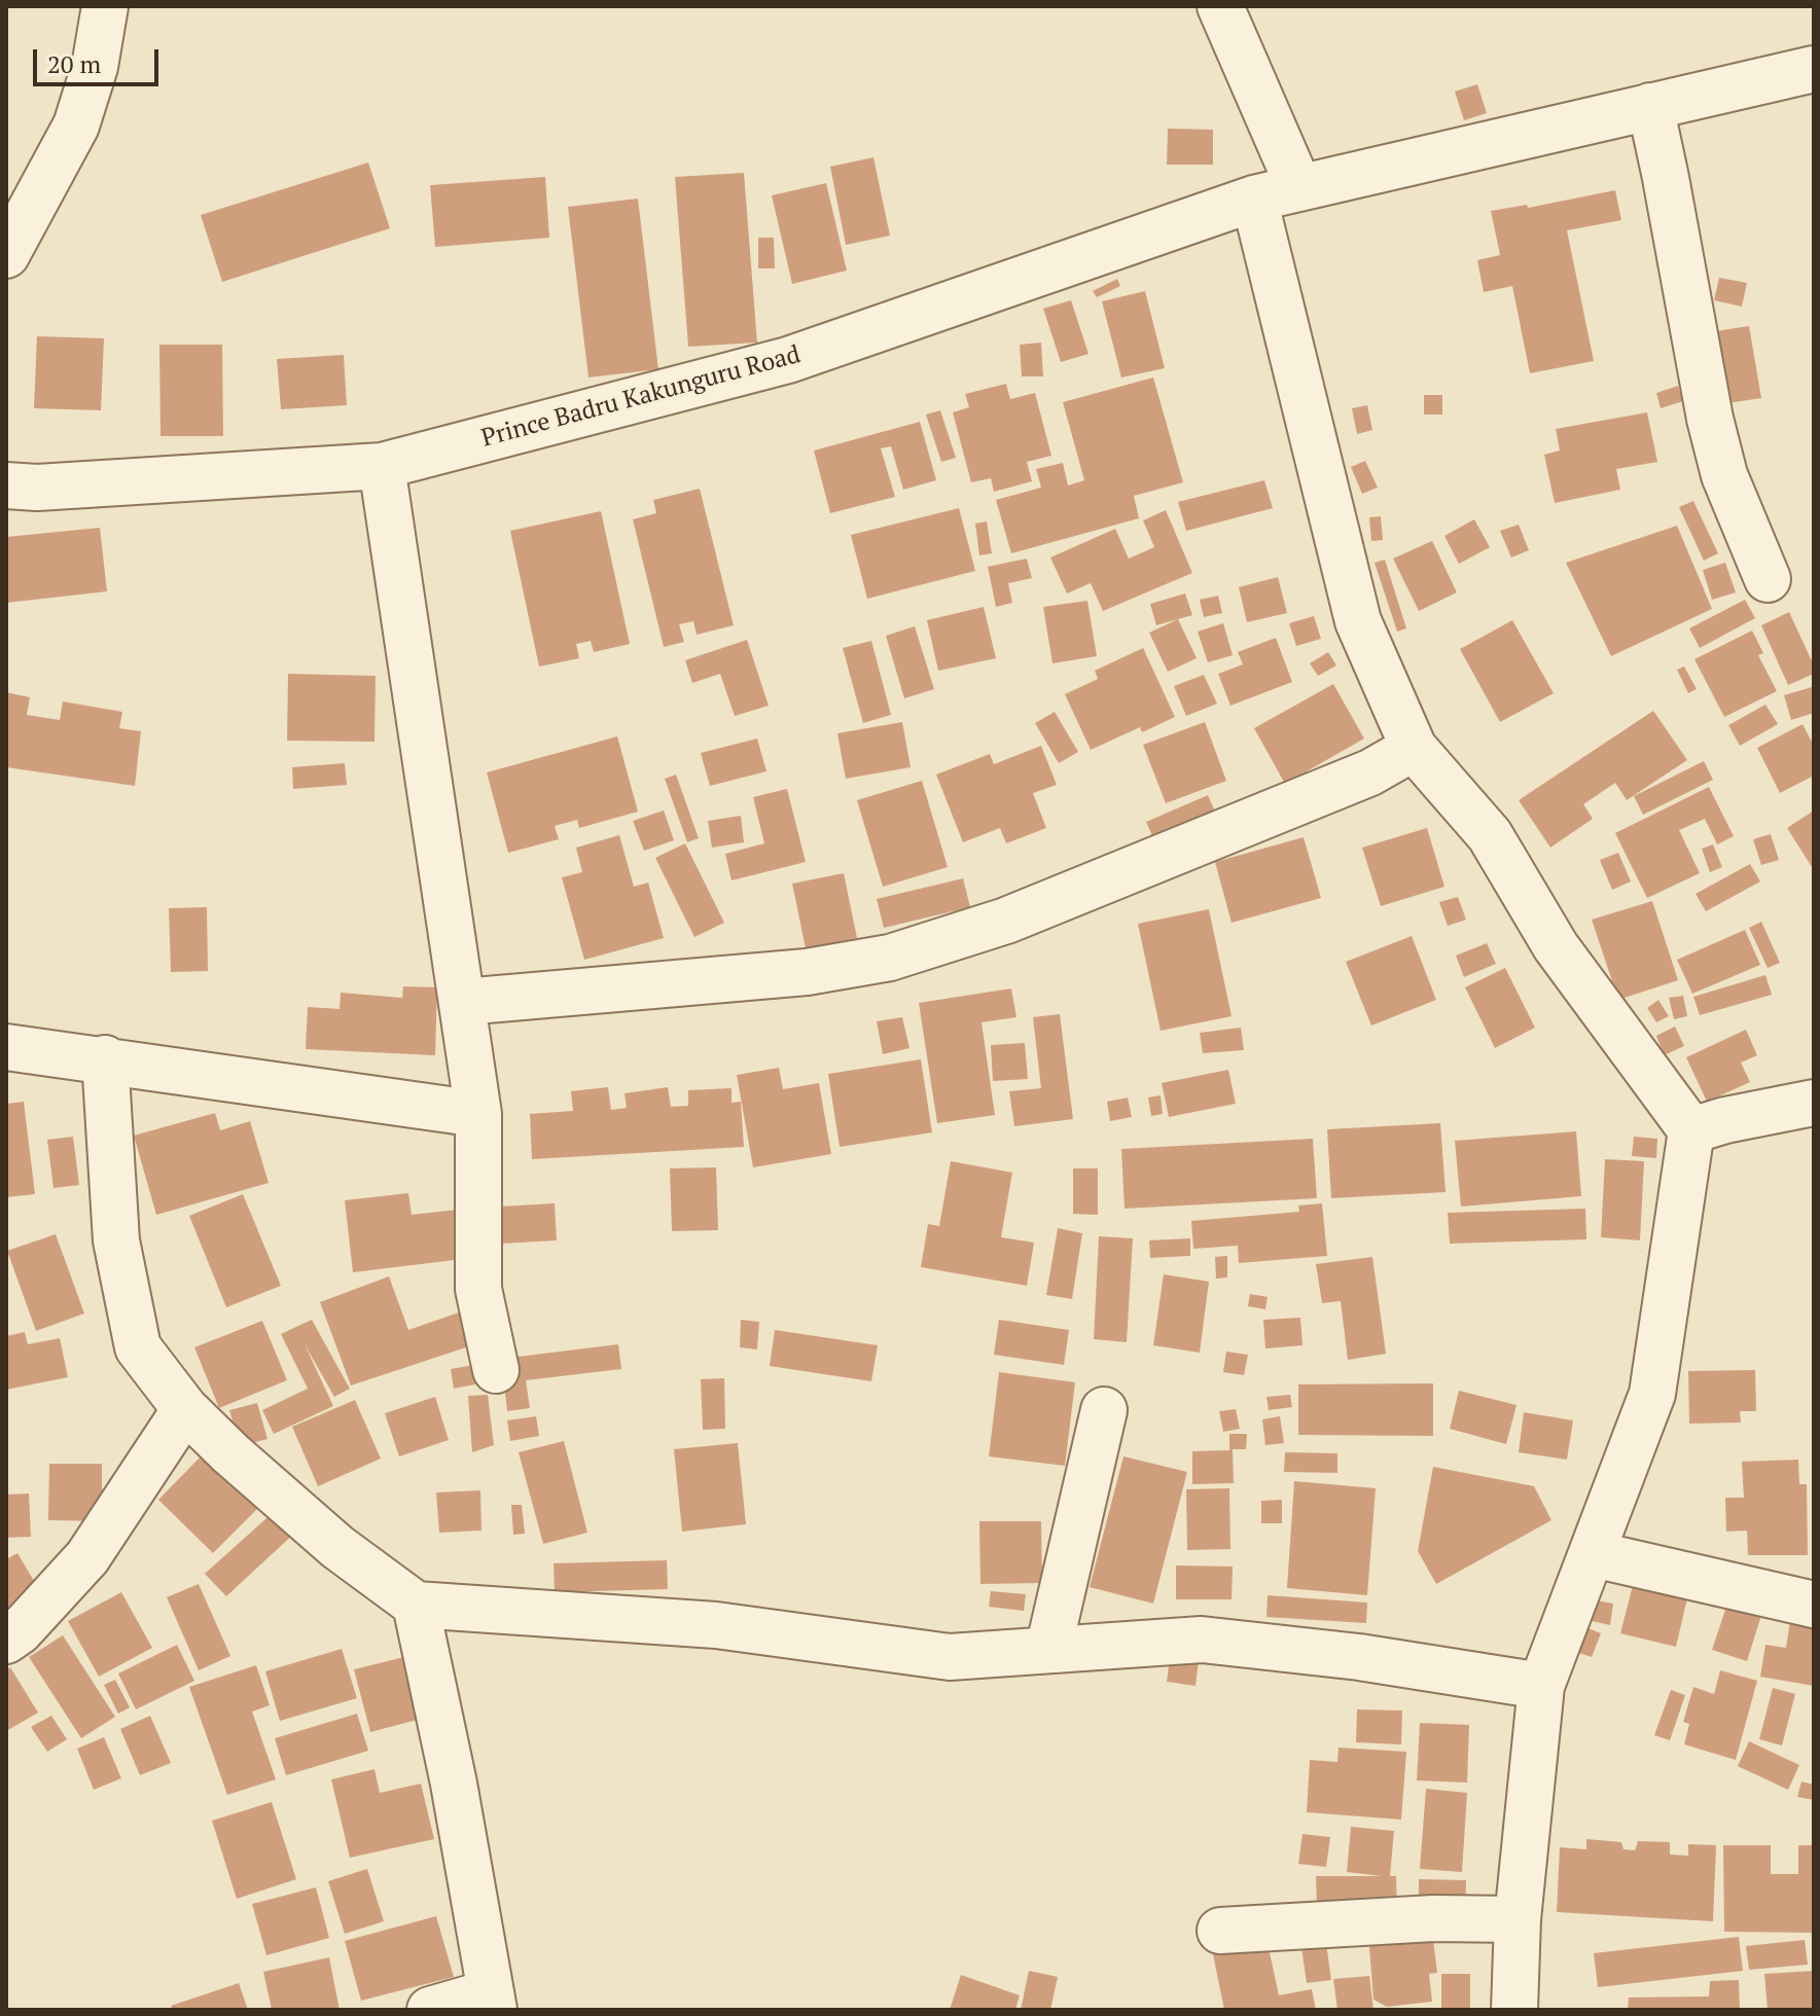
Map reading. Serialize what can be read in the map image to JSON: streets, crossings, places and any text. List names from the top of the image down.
{
  "streets": {
    "street": ["Prince Badru Kakunguru Road"]
  },
  "scale_bar": "20 m"
}
